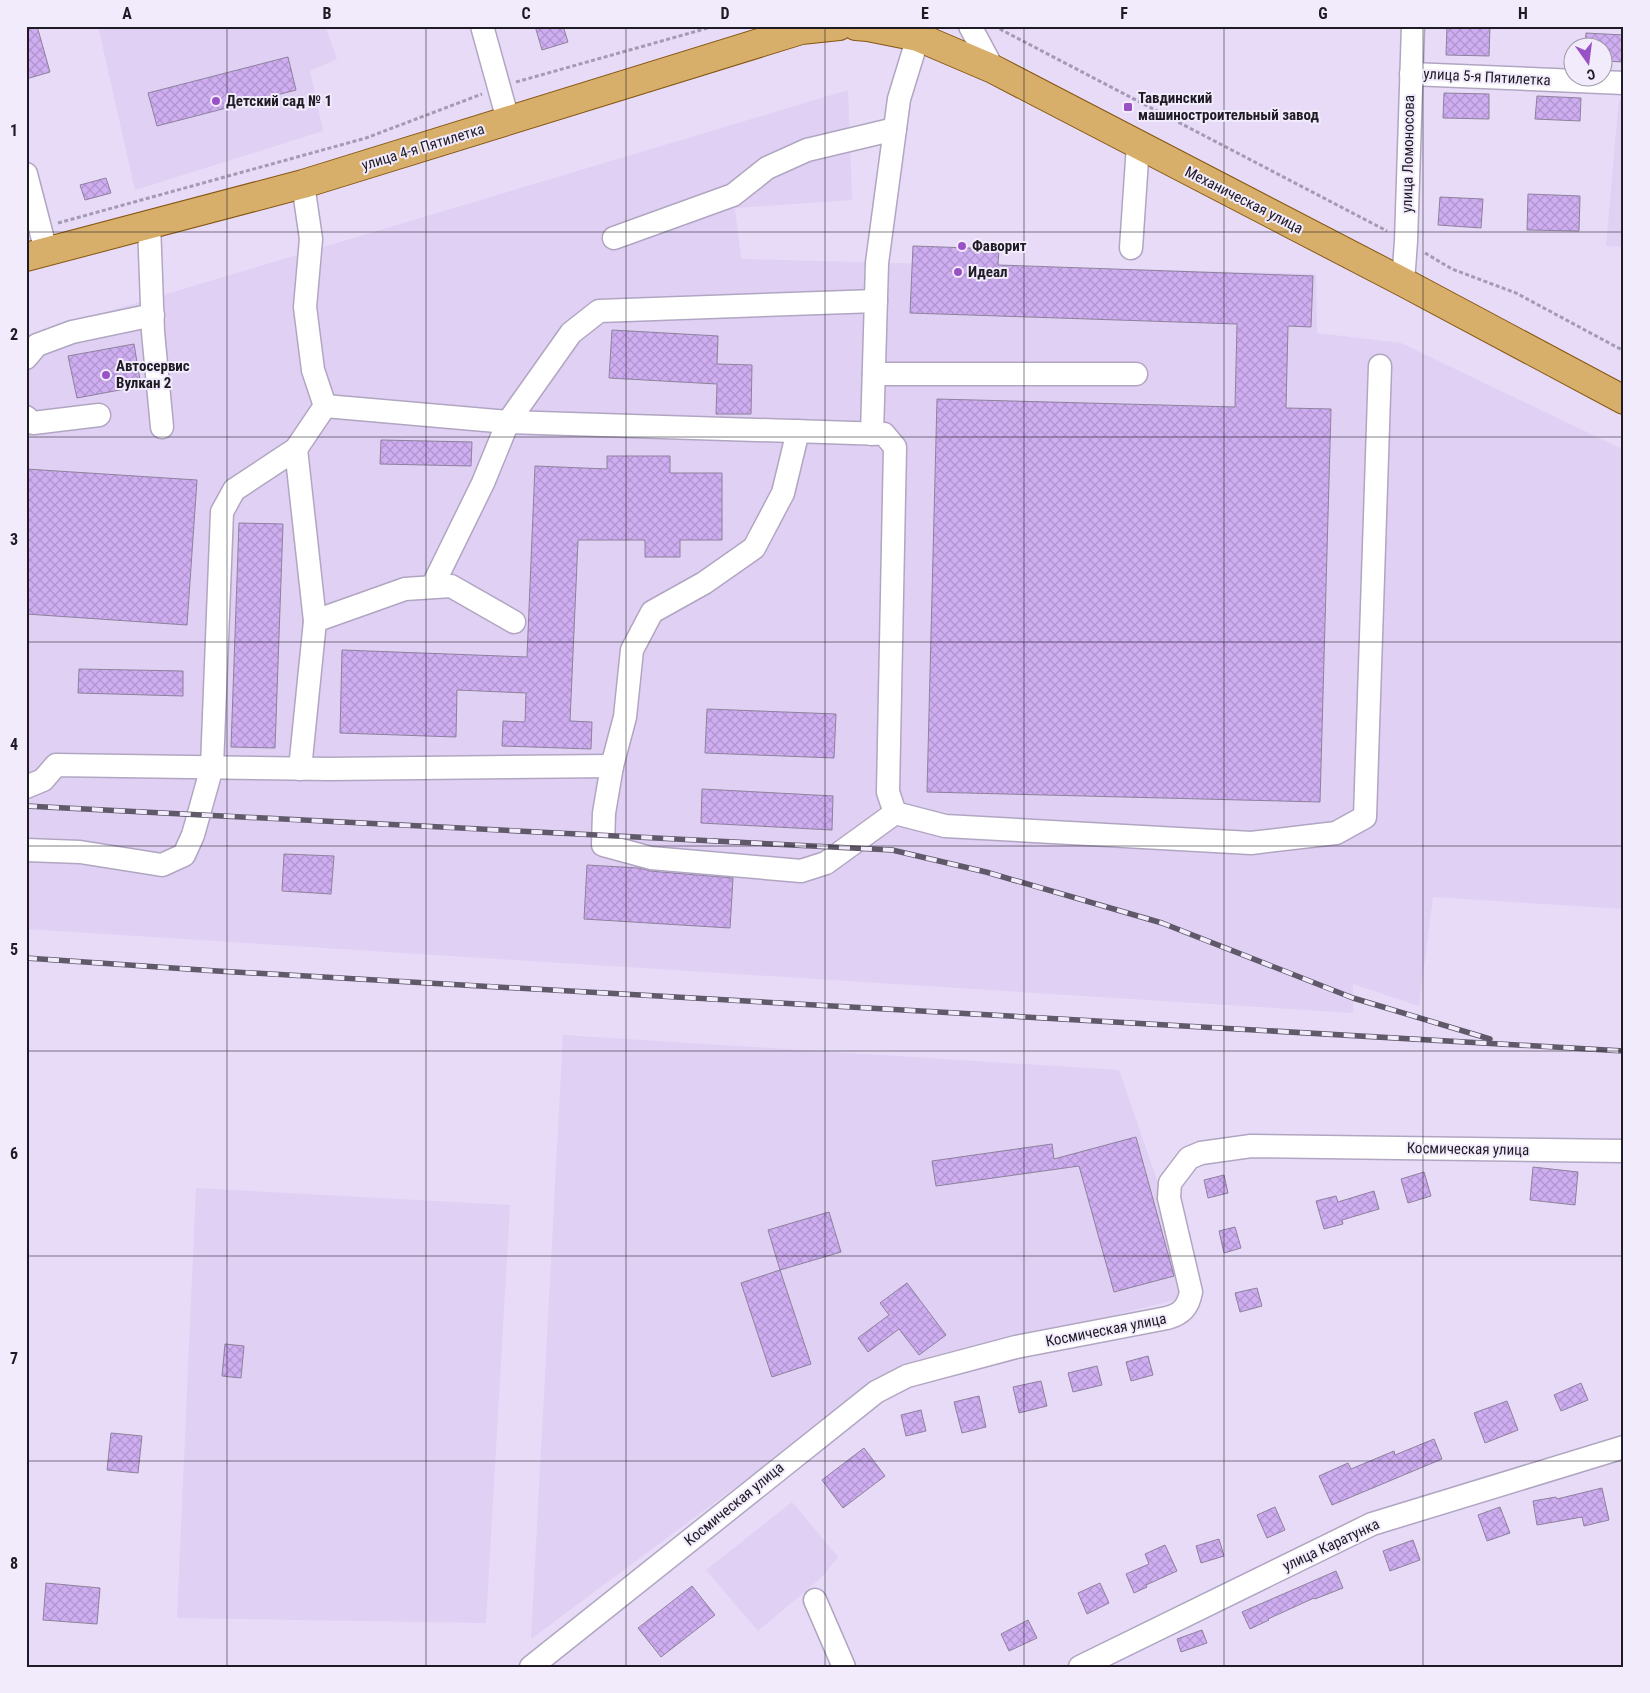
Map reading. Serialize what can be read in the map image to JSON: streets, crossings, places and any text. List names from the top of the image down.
{
  "streets": {
    "main road": ["улица 4-я Пятилетка", "Механическая улица"],
    "street": [
      "улица 5-я Пятилетка",
      "улица Ломоносова",
      "Космическая улица",
      "улица Каратунка"
    ]
  },
  "crossings": [
    ["улица 5-я Пятилетка", "улица Ломоносова"],
    ["улица Ломоносова", "Механическая улица"]
  ],
  "places": {
    "other": [
      "Детский сад № 1",
      "Фаворит",
      "Идеал",
      "Автосервис Вулкан 2"
    ],
    "transit": ["Тавдинский машиностроительный завод"]
  },
  "north": "bottom",
  "grid": {
    "columns": [
      "A",
      "B",
      "C",
      "D",
      "E",
      "F",
      "G",
      "H"
    ],
    "rows": [
      "1",
      "2",
      "3",
      "4",
      "5",
      "6",
      "7",
      "8"
    ]
  }
}
